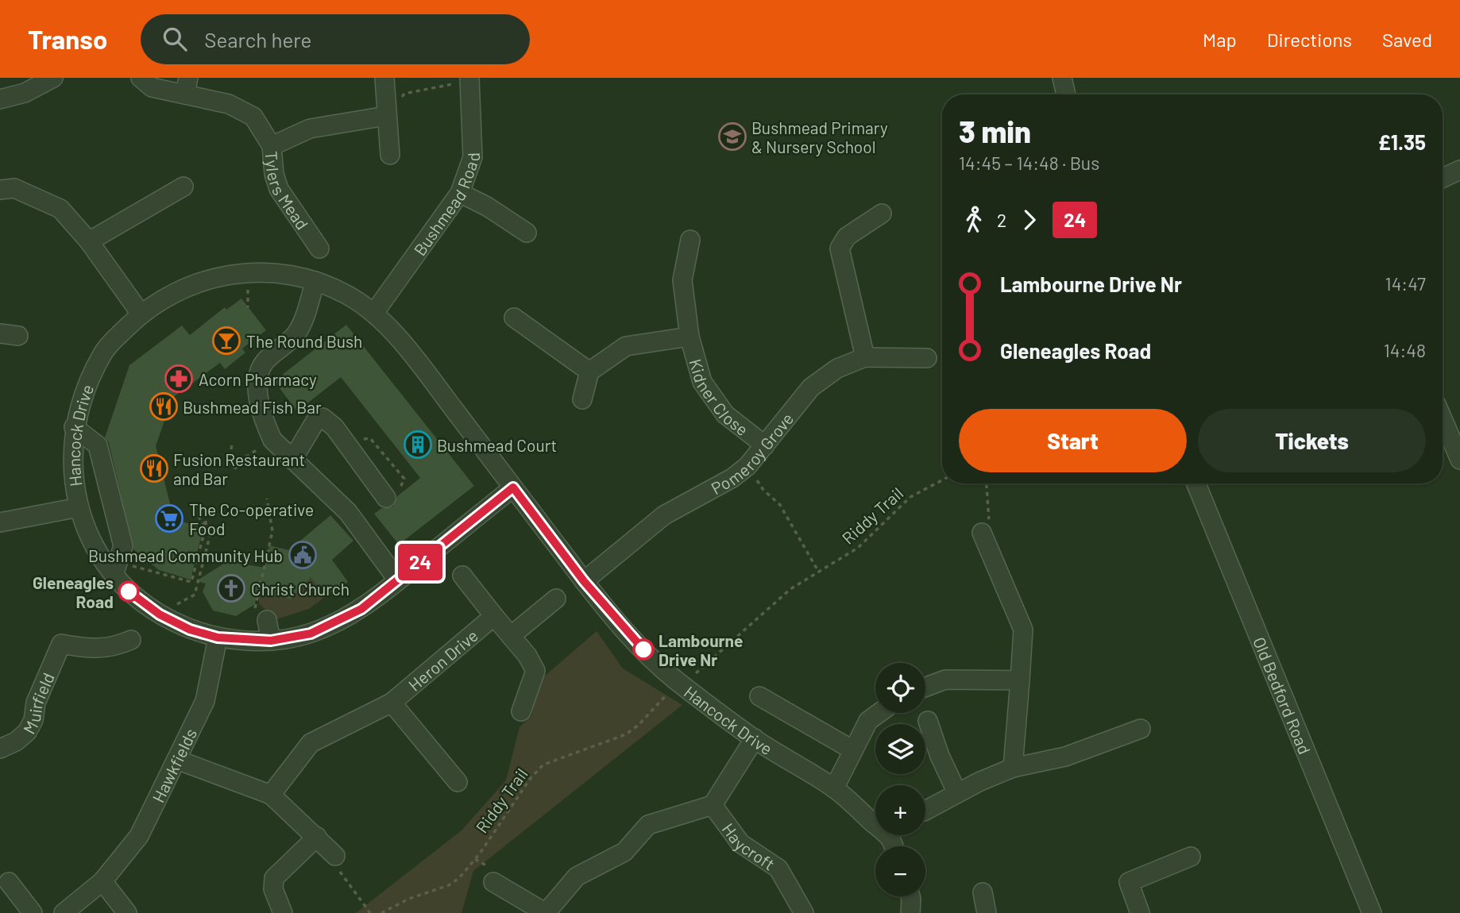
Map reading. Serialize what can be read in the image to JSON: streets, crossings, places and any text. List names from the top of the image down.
{
  "streets": {
    "street": [
      "Tylers Mead",
      "Bushmead Road",
      "Kidner Close",
      "Hancock Drive",
      "Pomeroy Grove",
      "Heron Drive",
      "Old Bedford Road",
      "Muirfield",
      "Hawkfields",
      "Haycroft"
    ],
    "path": ["Riddy Trail"]
  },
  "crossings": [
    ["Bushmead Road", "Hancock Drive"],
    ["Kidner Close", "Pomeroy Grove"],
    ["Hancock Drive", "Pomeroy Grove"],
    ["Hancock Drive", "Hawkfields"]
  ],
  "places": {
    "school or university": ["Bushmead Primary & Nursery School"],
    "bar": ["The Round Bush"],
    "pharmacy": ["Acorn Pharmacy"],
    "restaurant": ["Bushmead Fish Bar", "Fusion Restaurant and Bar"],
    "building": ["Bushmead Court"],
    "supermarket": ["The Co-operative Food"],
    "public building": ["Bushmead Community Hub"],
    "church": ["Christ Church"],
    "other": ["Gleneagles Road", "Lambourne Drive Nr"]
  },
  "lines": ["bus line 24"],
  "page": {
    "header": "Transo",
    "search": "Search here",
    "nav": ["Map", "Directions", "Saved"],
    "on_map": "24",
    "heading": ["3 min", "14:45 – 14:48 · Bus", "£1.35"],
    "legs": ["2", "24"],
    "list": [
      {
        "name": "Lambourne Drive Nr",
        "value": "14:47"
      },
      {
        "name": "Gleneagles Road",
        "value": "14:48"
      }
    ],
    "buttons": ["Start", "Tickets"],
    "map_buttons": ["+", "−"]
  }
}
